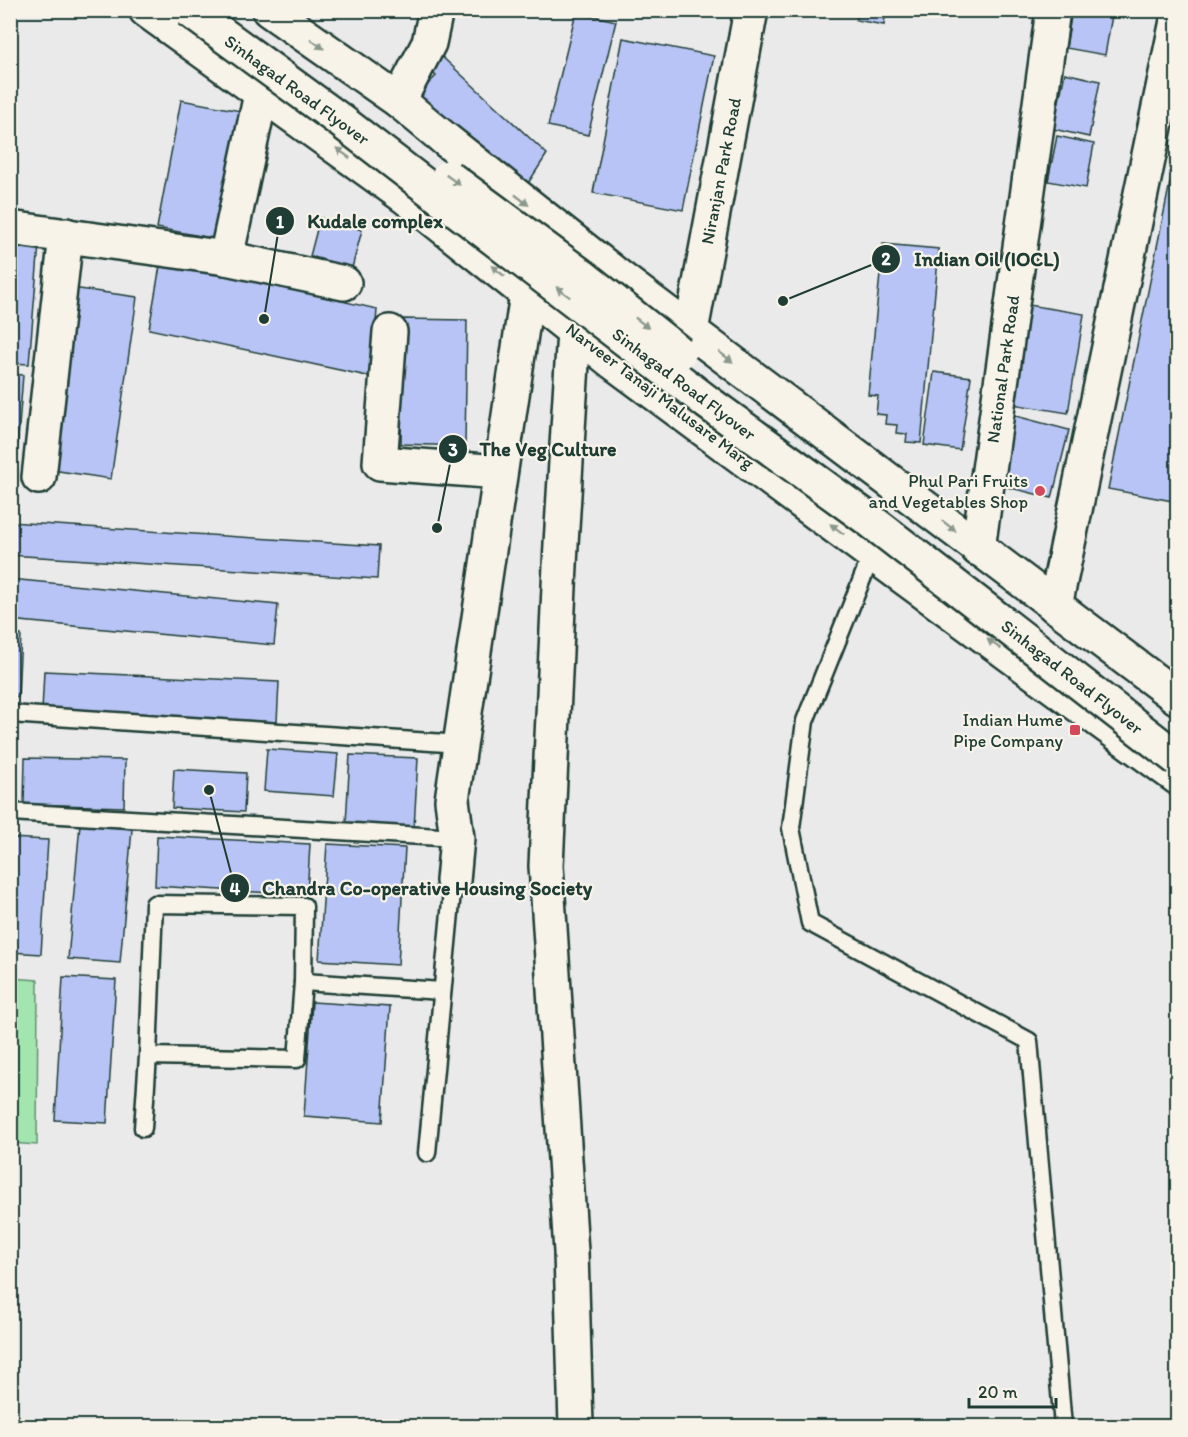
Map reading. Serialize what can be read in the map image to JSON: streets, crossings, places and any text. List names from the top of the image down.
{
  "streets": {
    "main road": [
      "Sinhagad Road Flyover",
      "Niranjan Park Road",
      "National Park Road",
      "Narveer Tanaji Malusare Marg"
    ]
  },
  "places": {
    "other": [
      "Indian Oil (IOCL)",
      "Kudale complex",
      "Phul Pari Fruits and Vegetables Shop",
      "The Veg Culture",
      "Chandra Co-operative Housing Society"
    ],
    "transit": ["Indian Hume Pipe Company"]
  },
  "scale_bar": "20 m"
}
